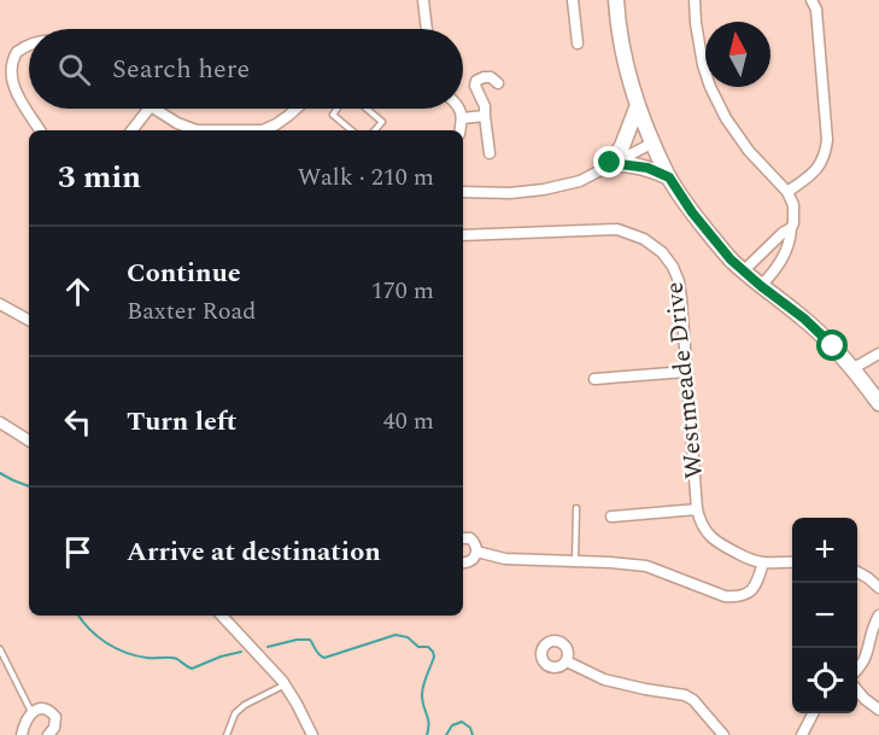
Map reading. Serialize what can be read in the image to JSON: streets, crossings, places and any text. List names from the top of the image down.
{
  "streets": {
    "street": ["Westmeade Drive"]
  },
  "north": "top",
  "page": {
    "search": "Search here",
    "heading": ["3 min", "Walk · 210 m"],
    "list": [
      ["Continue", "Baxter Road", "170 m"],
      ["Turn left", "40 m"],
      "Arrive at destination"
    ],
    "map_buttons": ["+", "−"]
  }
}
